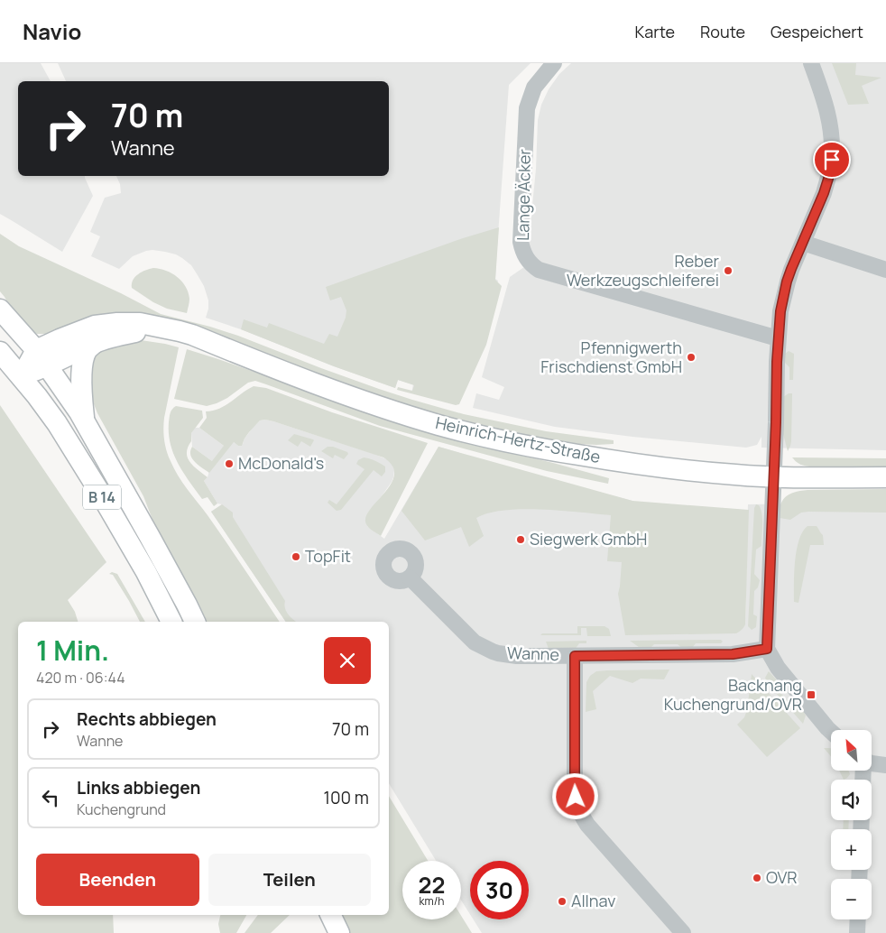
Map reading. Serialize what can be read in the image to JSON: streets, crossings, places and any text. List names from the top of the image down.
{
  "streets": {
    "main road": ["Heinrich-Hertz-Straße", "B 14"],
    "street": ["Lange Äcker", "Wanne"]
  },
  "crossings": [
    ["Heinrich-Hertz-Straße", "B 14"]
  ],
  "places": {
    "other": [
      "Reber Werkzeugschleiferei",
      "Pfennigwerth Frischdienst GmbH",
      "McDonald's",
      "Siegwerk GmbH",
      "TopFit",
      "OVR",
      "Allnav"
    ],
    "transit": ["Backnang Kuchengrund/OVR"]
  },
  "north": "top left",
  "page": {
    "header": "Navio",
    "nav": ["Karte", "Route", "Gespeichert"],
    "turn": ["70 m", "Wanne"],
    "heading": ["1 Min.", "420 m · 06:44"],
    "list": [
      {
        "name": "Rechts abbiegen",
        "note": "Wanne",
        "value": "70 m"
      },
      {
        "name": "Links abbiegen",
        "note": "Kuchengrund",
        "value": "100 m"
      }
    ],
    "map_buttons": ["+", "−"],
    "buttons": ["Beenden", "Teilen"],
    "speed": "22 km/h",
    "limit": "30"
  }
}
